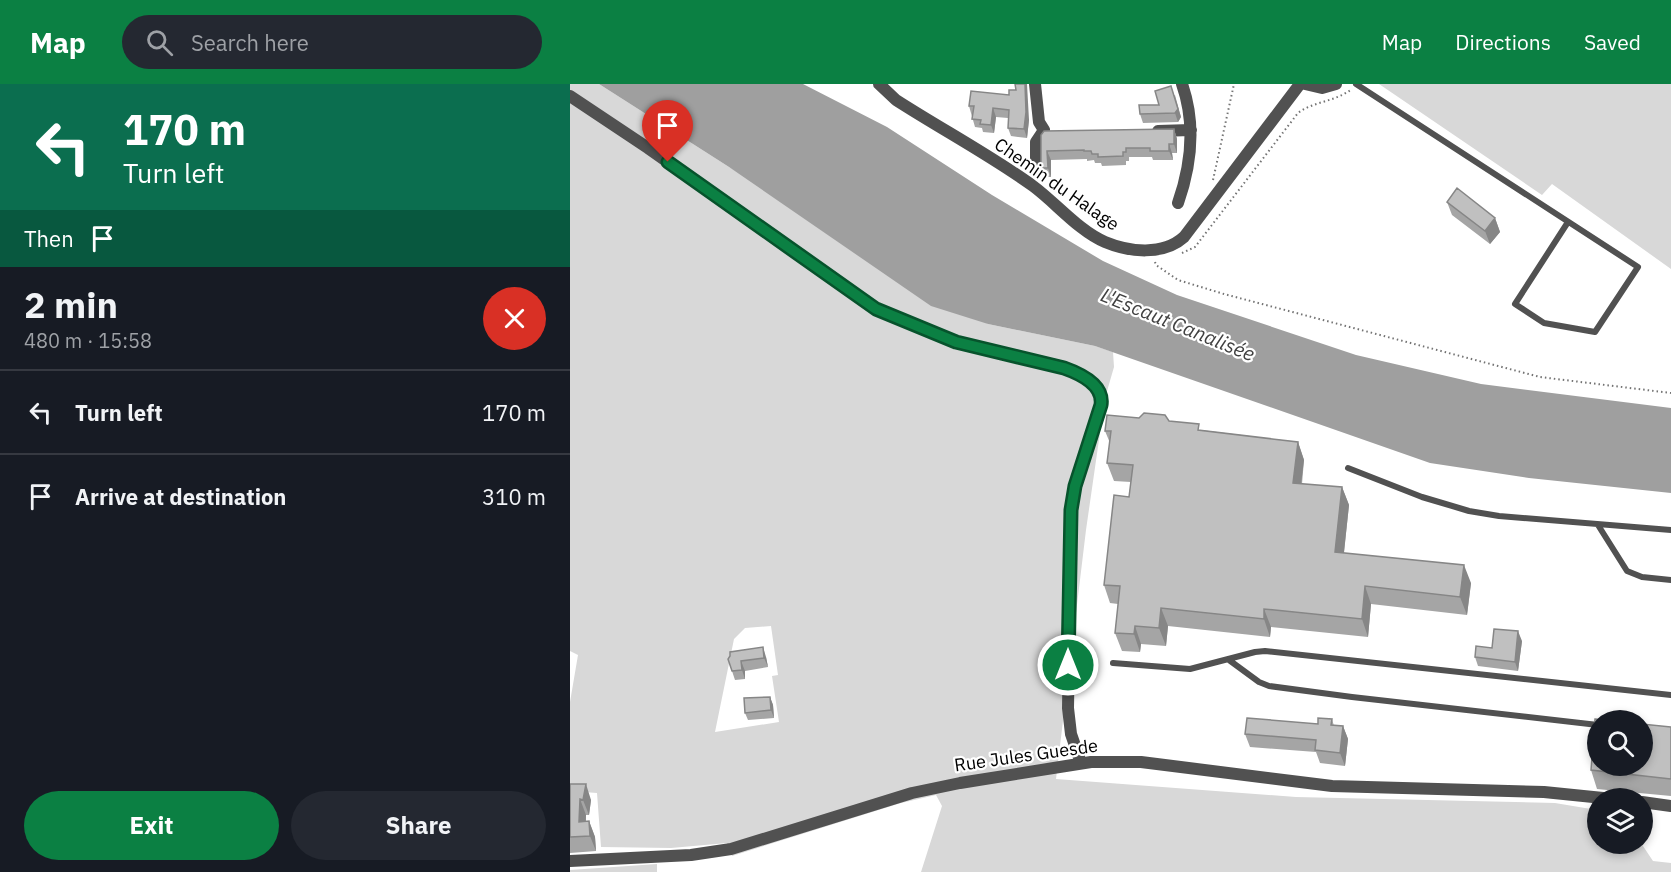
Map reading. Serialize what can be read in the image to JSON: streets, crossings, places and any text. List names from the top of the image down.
{
  "streets": {
    "street": ["Chemin du Halage", "Rue Jules Guesde"]
  },
  "water": ["L'Escaut Canalisée"],
  "page": {
    "header": "Map",
    "search": "Search here",
    "nav": ["Map", "Directions", "Saved"],
    "turn": ["170 m", "Turn left"],
    "then": "Then",
    "heading": ["2 min", "480 m · 15:58"],
    "list": [
      {
        "name": "Turn left",
        "value": "170 m"
      },
      {
        "name": "Arrive at destination",
        "value": "310 m"
      }
    ],
    "buttons": ["Exit", "Share"]
  }
}
